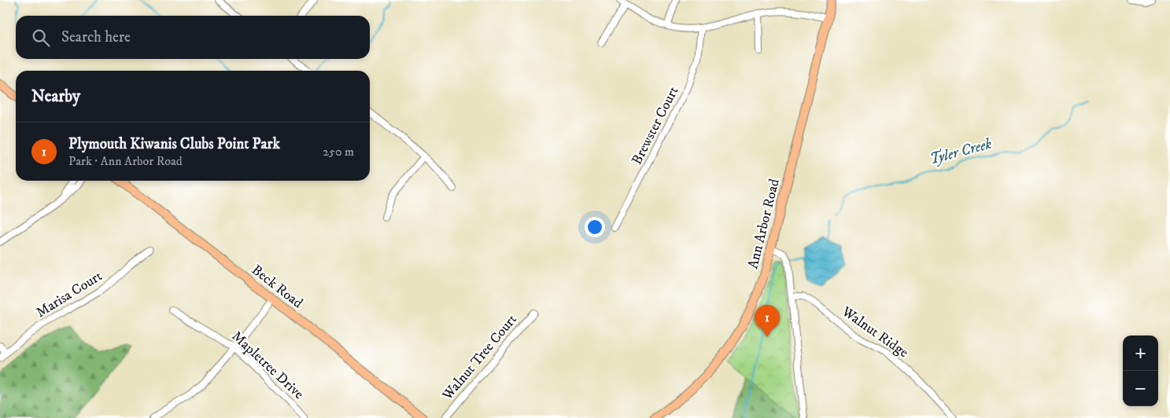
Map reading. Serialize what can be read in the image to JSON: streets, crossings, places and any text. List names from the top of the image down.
{
  "streets": {
    "main road": ["Ann Arbor Road", "Beck Road"],
    "street": [
      "Brewster Court",
      "Marisa Court",
      "Walnut Ridge",
      "Walnut Tree Court",
      "Mapletree Drive"
    ]
  },
  "water": ["Tyler Creek"],
  "page": {
    "search": "Search here",
    "heading": "Nearby",
    "list": [
      {
        "mark": "1",
        "name": "Plymouth Kiwanis Clubs Point Park",
        "note": "Park · Ann Arbor Road",
        "value": "250 m"
      }
    ],
    "pins": "1",
    "map_buttons": ["+", "−"]
  }
}
